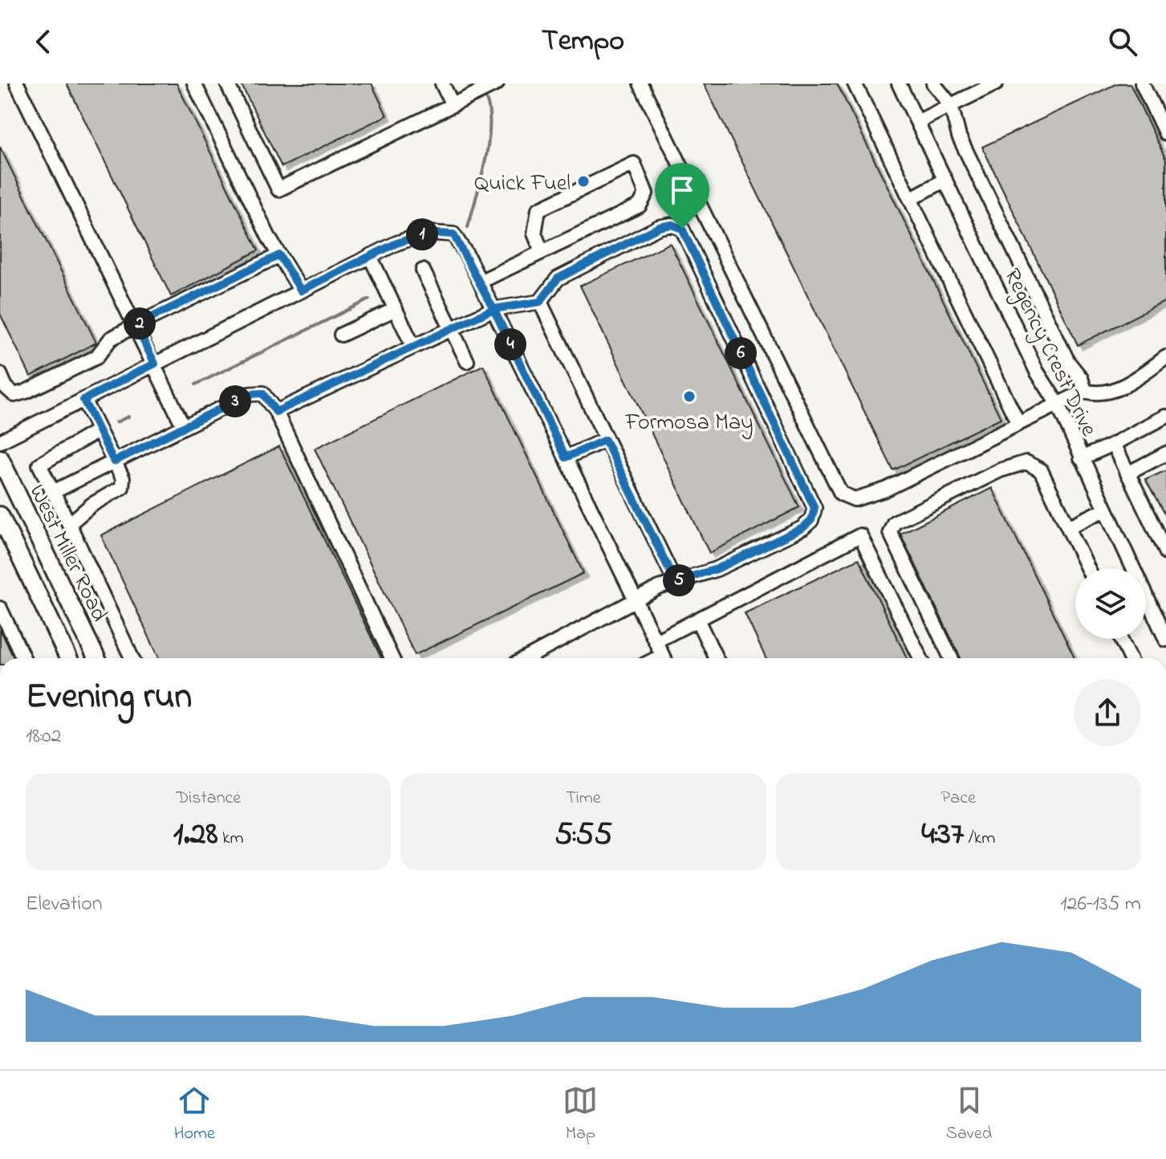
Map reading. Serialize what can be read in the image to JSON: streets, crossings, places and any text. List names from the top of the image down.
{
  "streets": {
    "main road": ["West Miller Road"],
    "street": ["Regency Crest Drive"]
  },
  "places": ["Quick Fuel", "Formosa May"],
  "page": {
    "header": "Tempo",
    "pins": [
      "1",
      "2",
      "4",
      "6",
      "3",
      "5"
    ],
    "heading": ["Evening run", "18:02"],
    "stats": [
      ["Distance", "1.28 km"],
      ["Time", "5:55"],
      ["Pace", "4:37 /km"]
    ],
    "chart": ["Elevation", "126–135 m"],
    "tabs": ["Home", "Map", "Saved"]
  }
}
